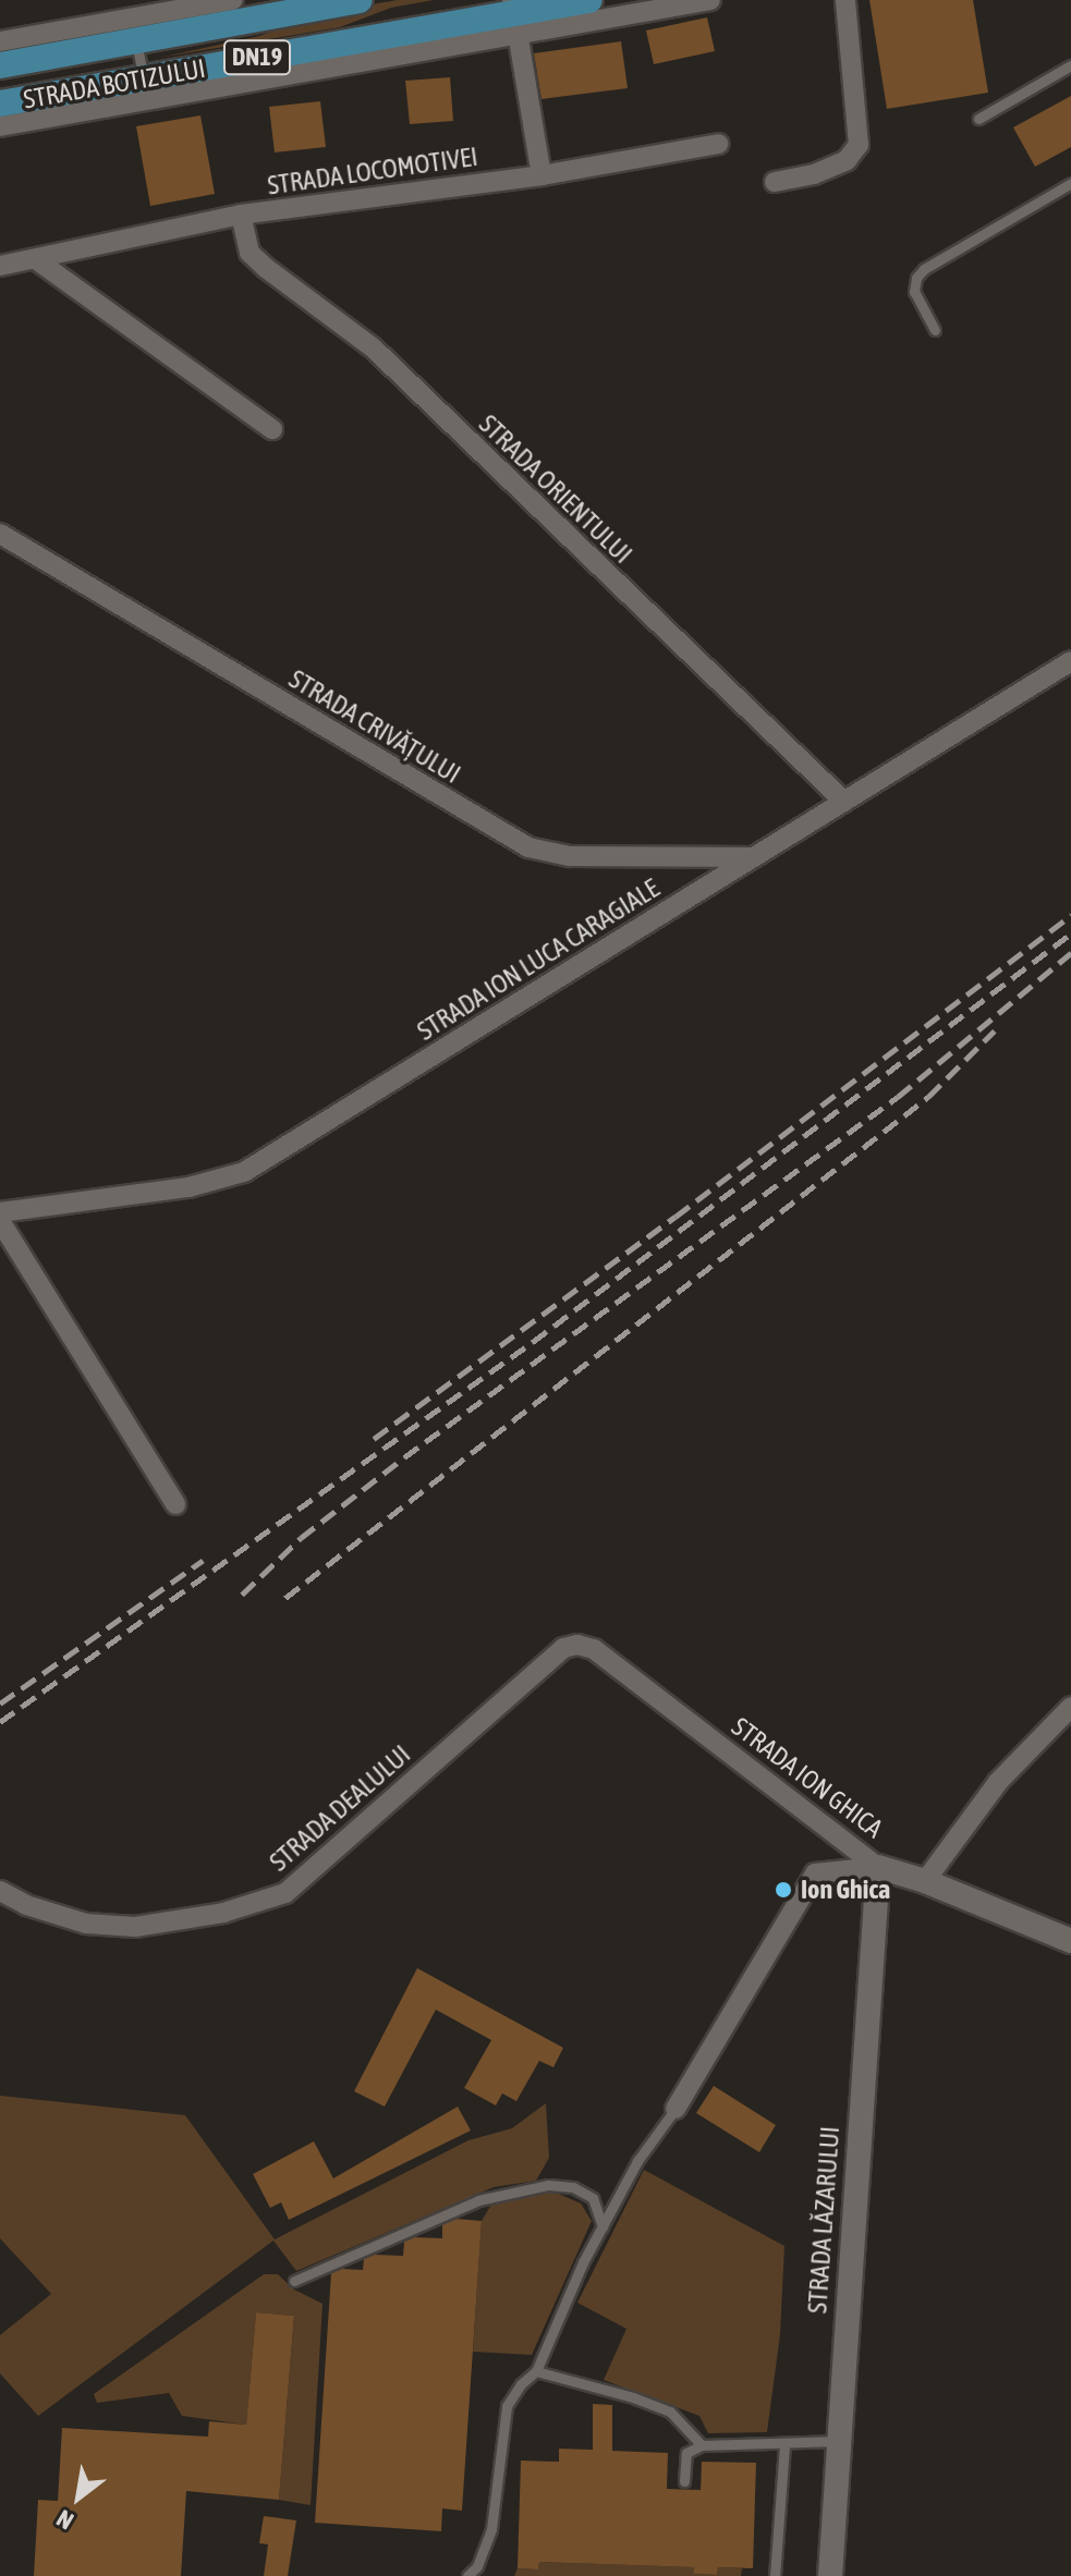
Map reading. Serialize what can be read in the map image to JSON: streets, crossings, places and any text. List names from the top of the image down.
{
  "streets": {
    "main road": ["DN19", "STRADA BOTIZULUI"],
    "street": [
      "STRADA LOCOMOTIVEI",
      "STRADA ORIENTULUI",
      "STRADA CRIVĂȚULUI",
      "STRADA ION LUCA CARAGIALE",
      "STRADA ION GHICA",
      "STRADA DEALULUI",
      "STRADA LĂZARULUI"
    ]
  },
  "crossings": [
    ["STRADA LOCOMOTIVEI", "STRADA ORIENTULUI"],
    ["STRADA ORIENTULUI", "STRADA ION LUCA CARAGIALE"],
    ["STRADA CRIVĂȚULUI", "STRADA ION LUCA CARAGIALE"],
    ["STRADA ION GHICA", "STRADA DEALULUI"],
    ["STRADA ION GHICA", "STRADA LĂZARULUI"]
  ],
  "places": ["Ion Ghica"],
  "north": "bottom left"
}
